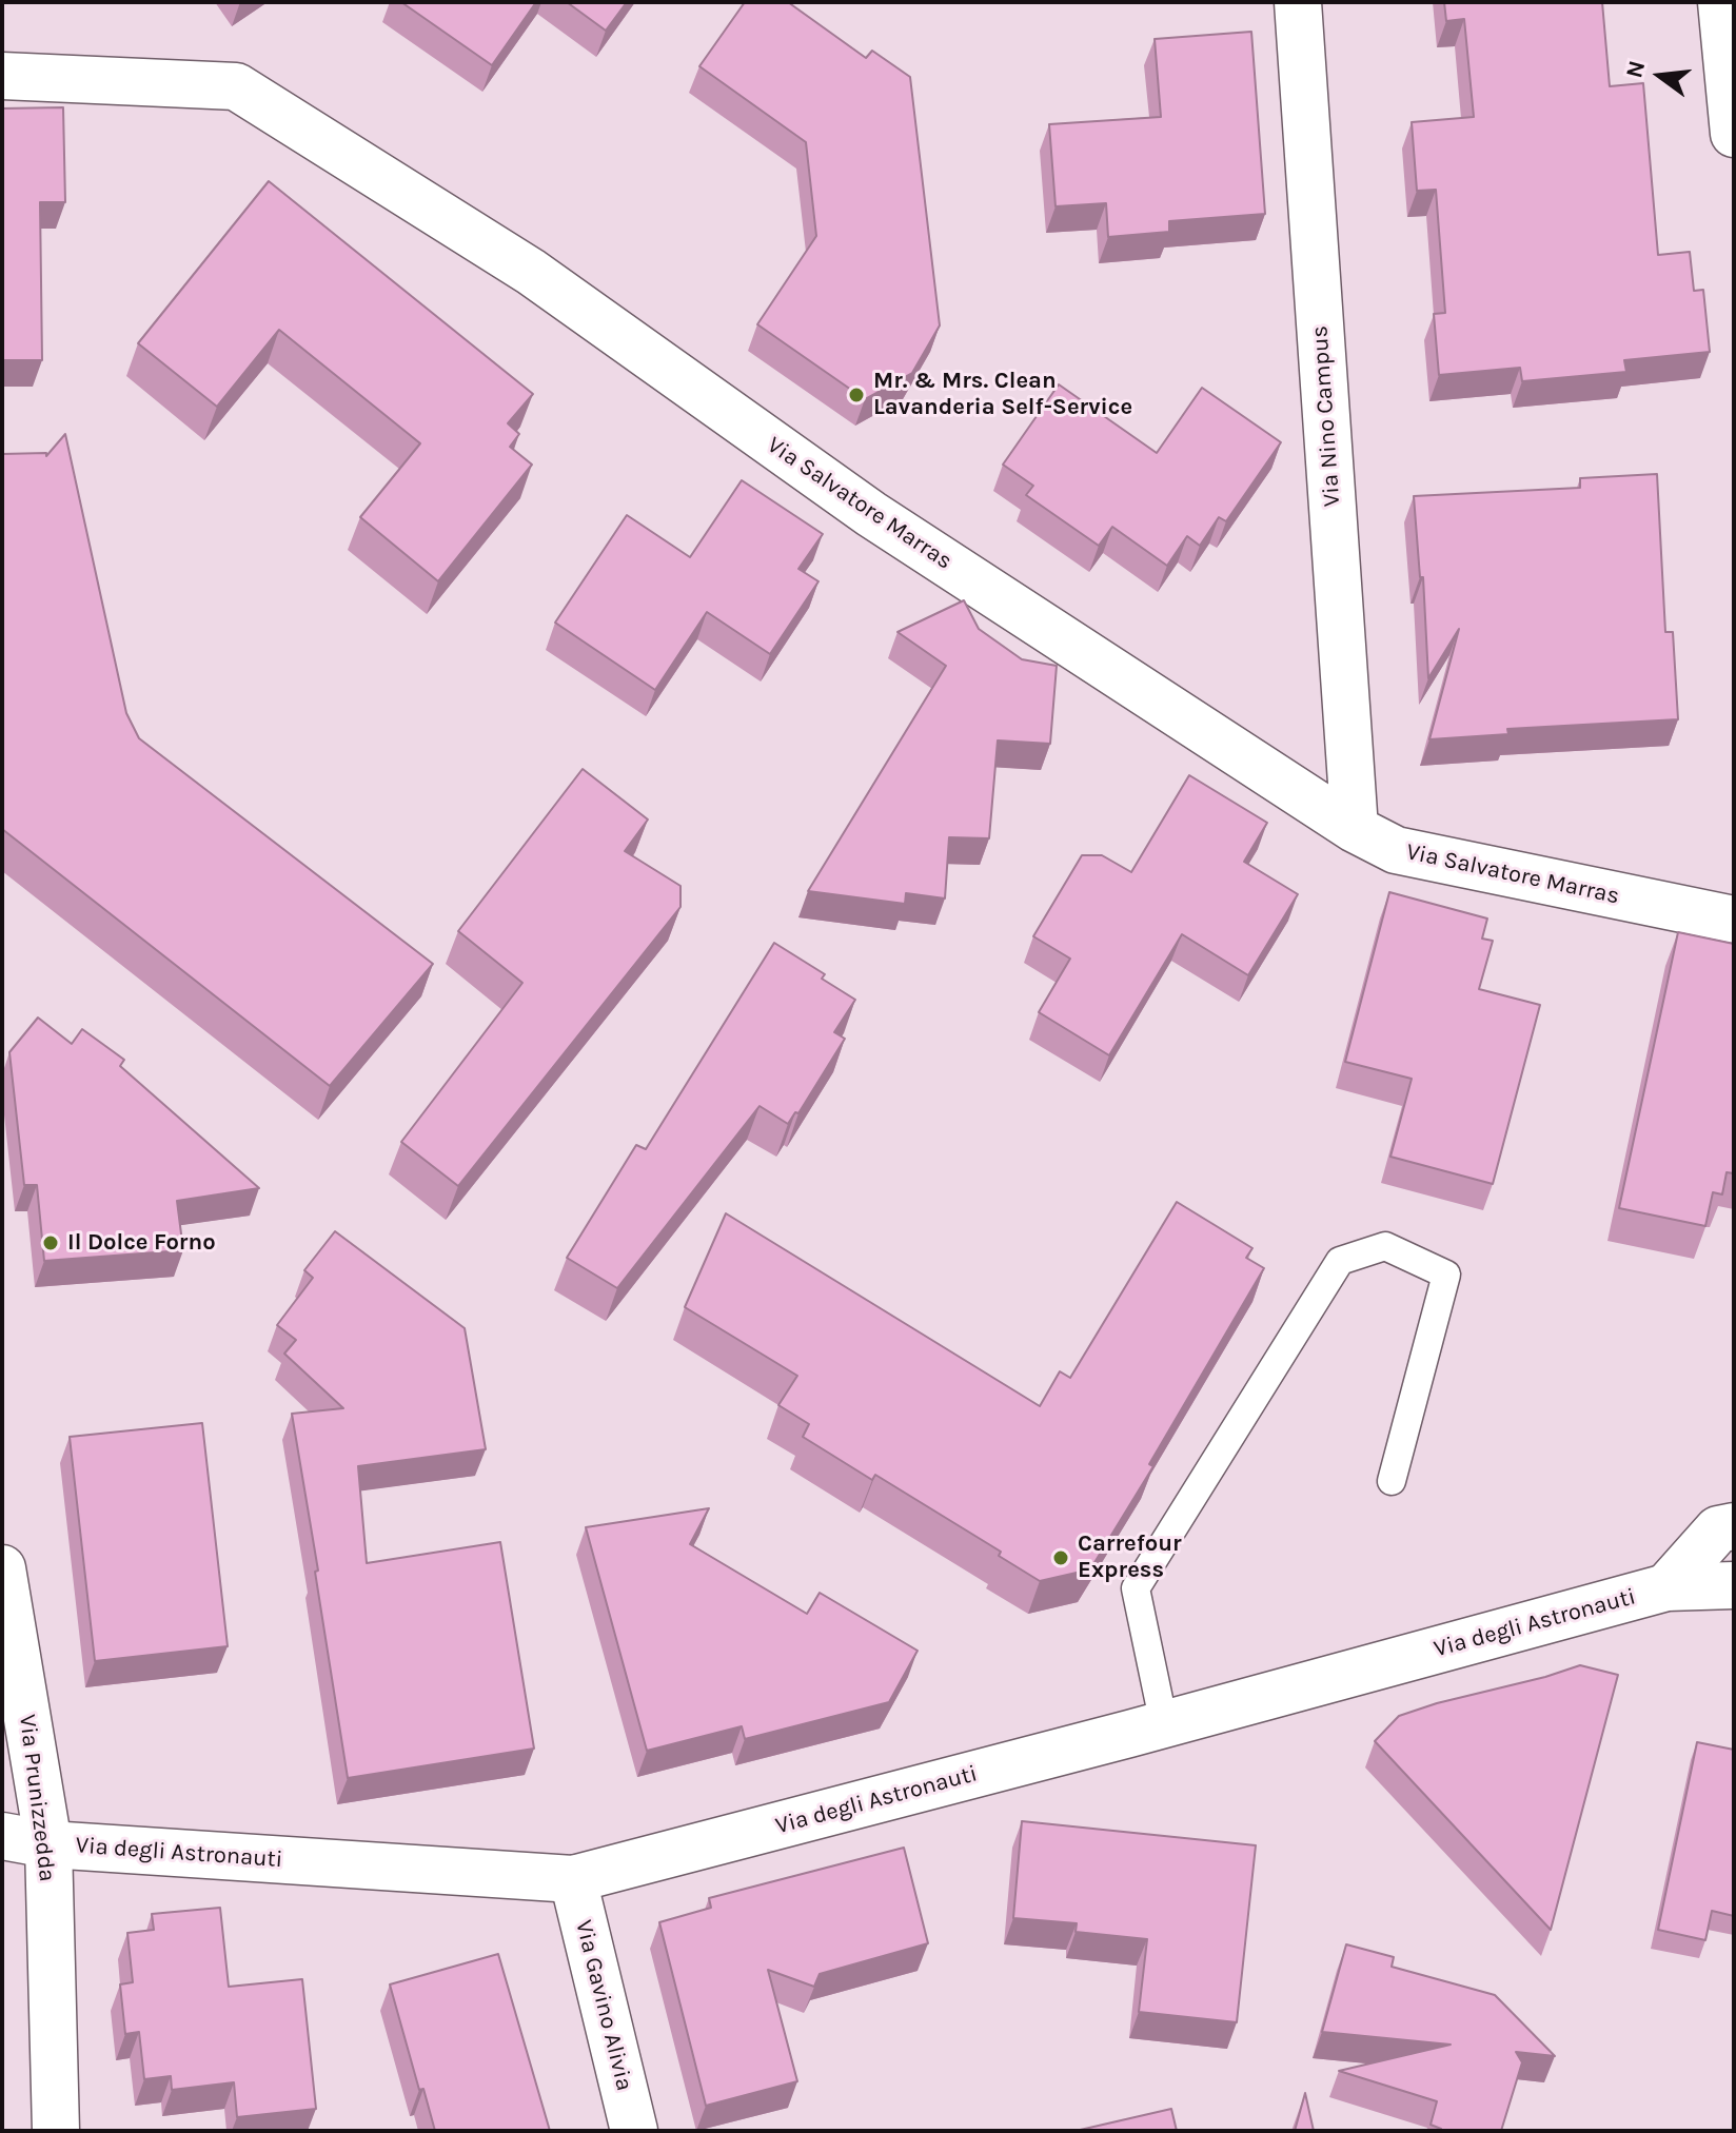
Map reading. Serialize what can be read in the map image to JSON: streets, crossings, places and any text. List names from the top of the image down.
{
  "streets": {
    "street": [
      "Via Nino Campus",
      "Via Salvatore Marras",
      "Via degli Astronauti",
      "Via Prunizzedda",
      "Via Gavino Alivia"
    ]
  },
  "crossings": [
    ["Via Nino Campus", "Via Salvatore Marras"],
    ["Via degli Astronauti", "Via Prunizzedda"],
    ["Via degli Astronauti", "Via Gavino Alivia"]
  ],
  "places": ["Mr. & Mrs. Clean Lavanderia Self-Service", "Il Dolce Forno", "Carrefour Express"],
  "north": "left"
}
